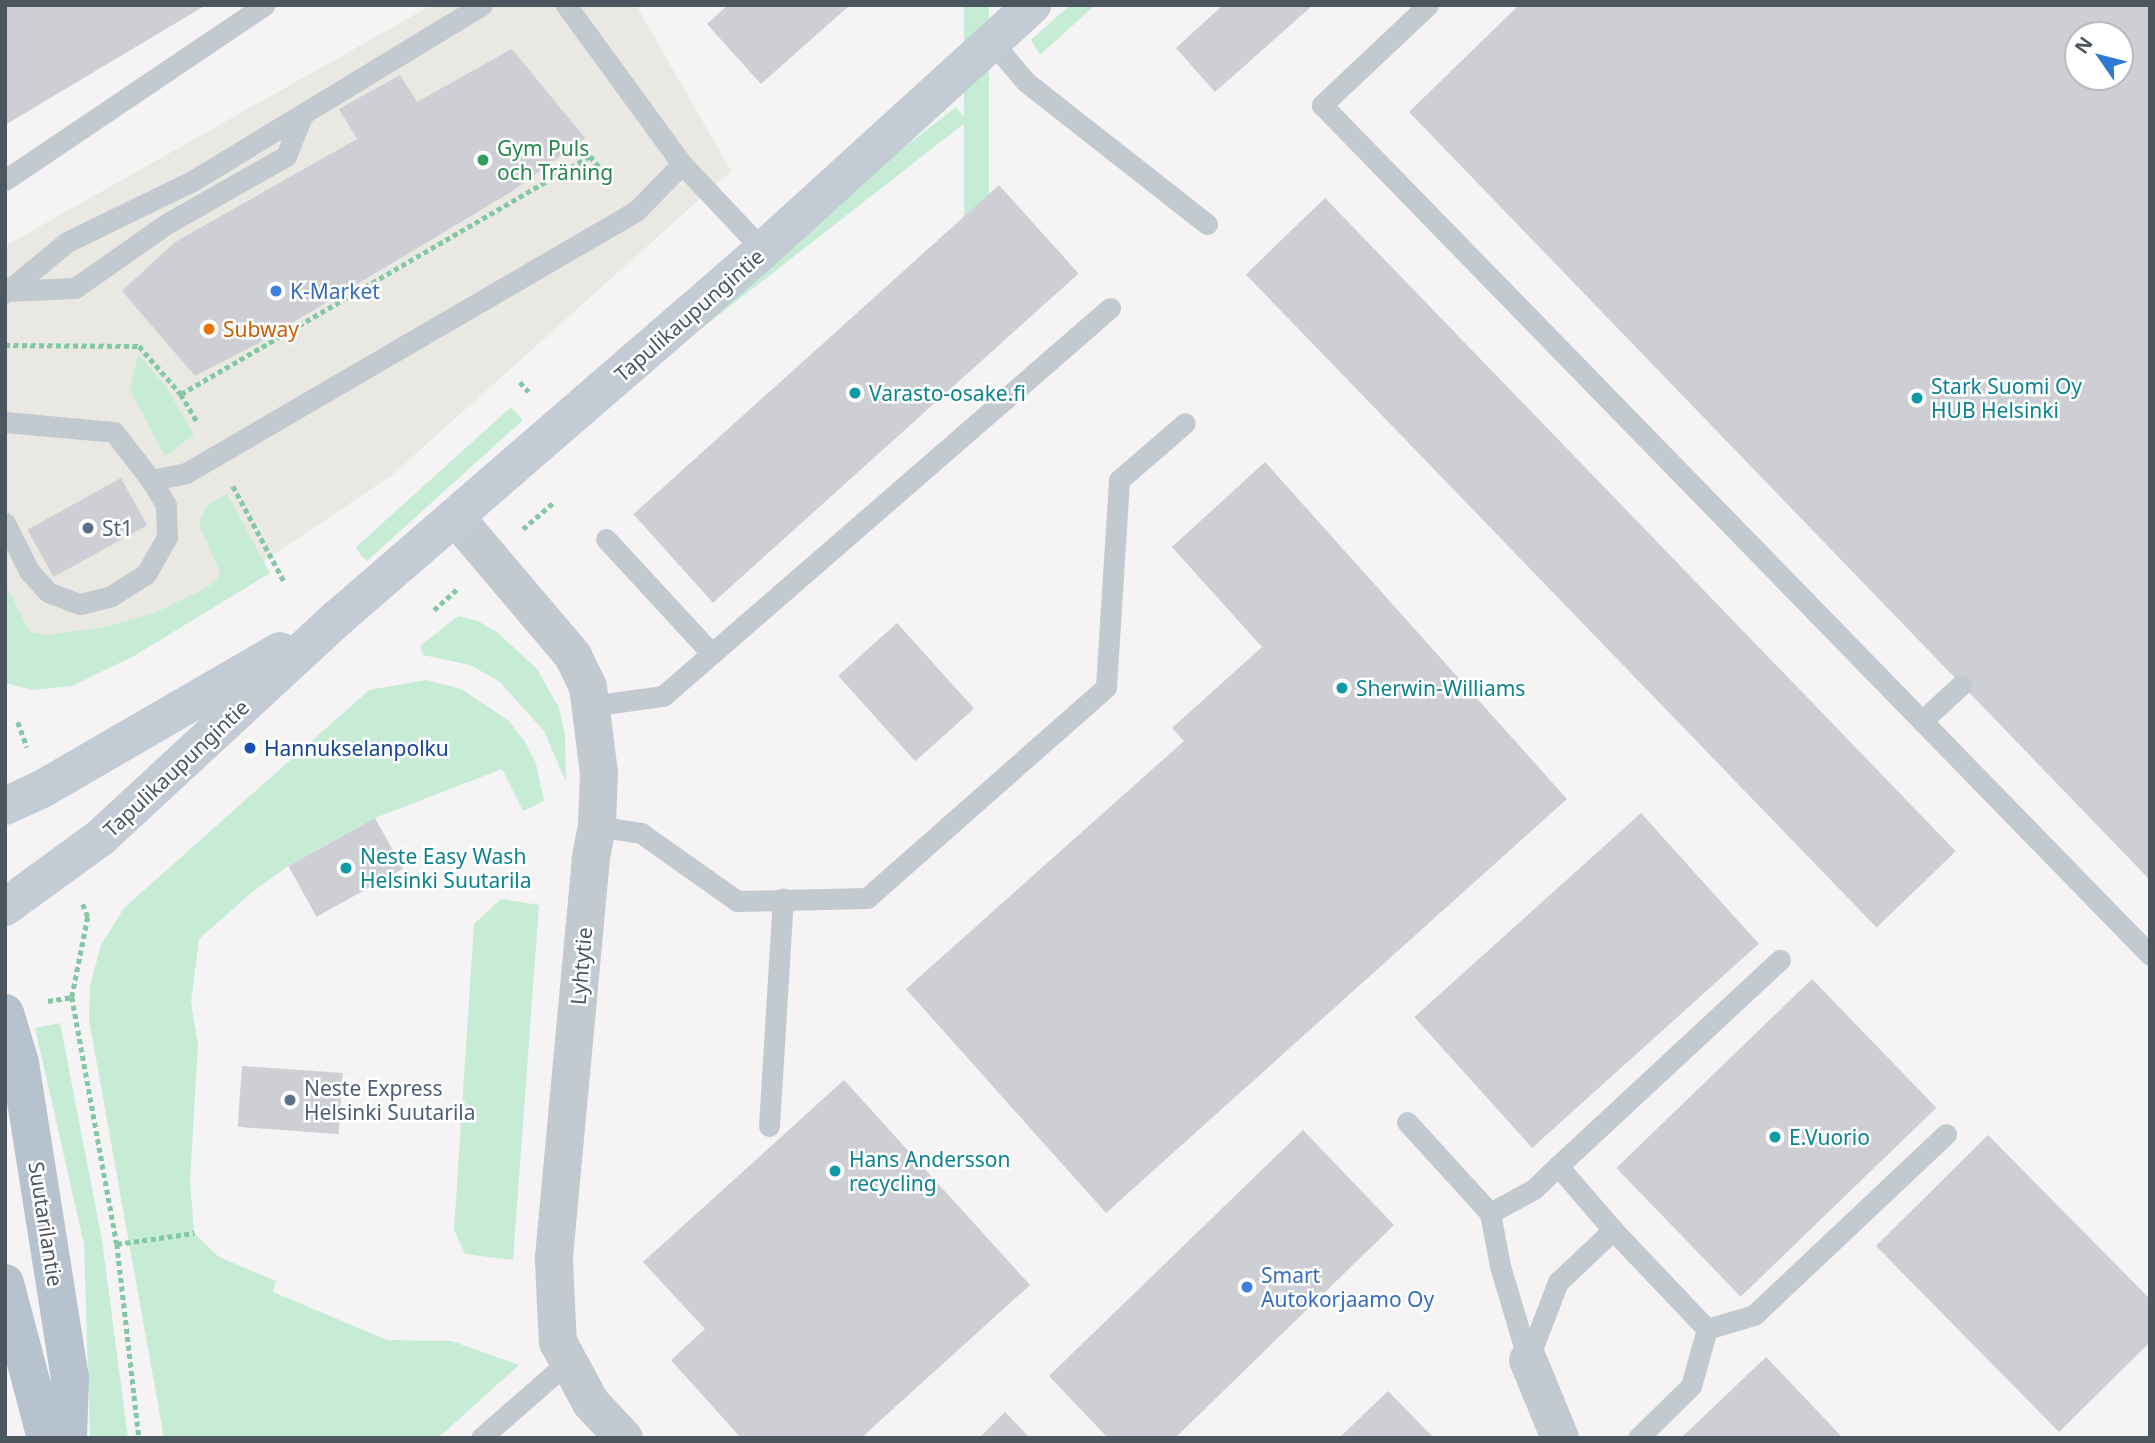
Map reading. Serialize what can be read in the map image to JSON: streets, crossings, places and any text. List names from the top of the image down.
{
  "streets": {
    "main road": ["Tapulikaupungintie", "Suutarilantie"],
    "street": ["Lyhtytie"]
  },
  "crossings": [
    ["Tapulikaupungintie", "Lyhtytie"]
  ],
  "places": [
    "Gym Puls och Träning",
    "K-Market",
    "Subway",
    "Varasto-osake.fi",
    "Stark Suomi Oy HUB Helsinki",
    "St1",
    "Sherwin-Williams",
    "Hannukselanpolku",
    "Neste Easy Wash Helsinki Suutarila",
    "Neste Express Helsinki Suutarila",
    "E.Vuorio",
    "Hans Andersson recycling",
    "Smart Autokorjaamo Oy"
  ],
  "north": "top left"
}
